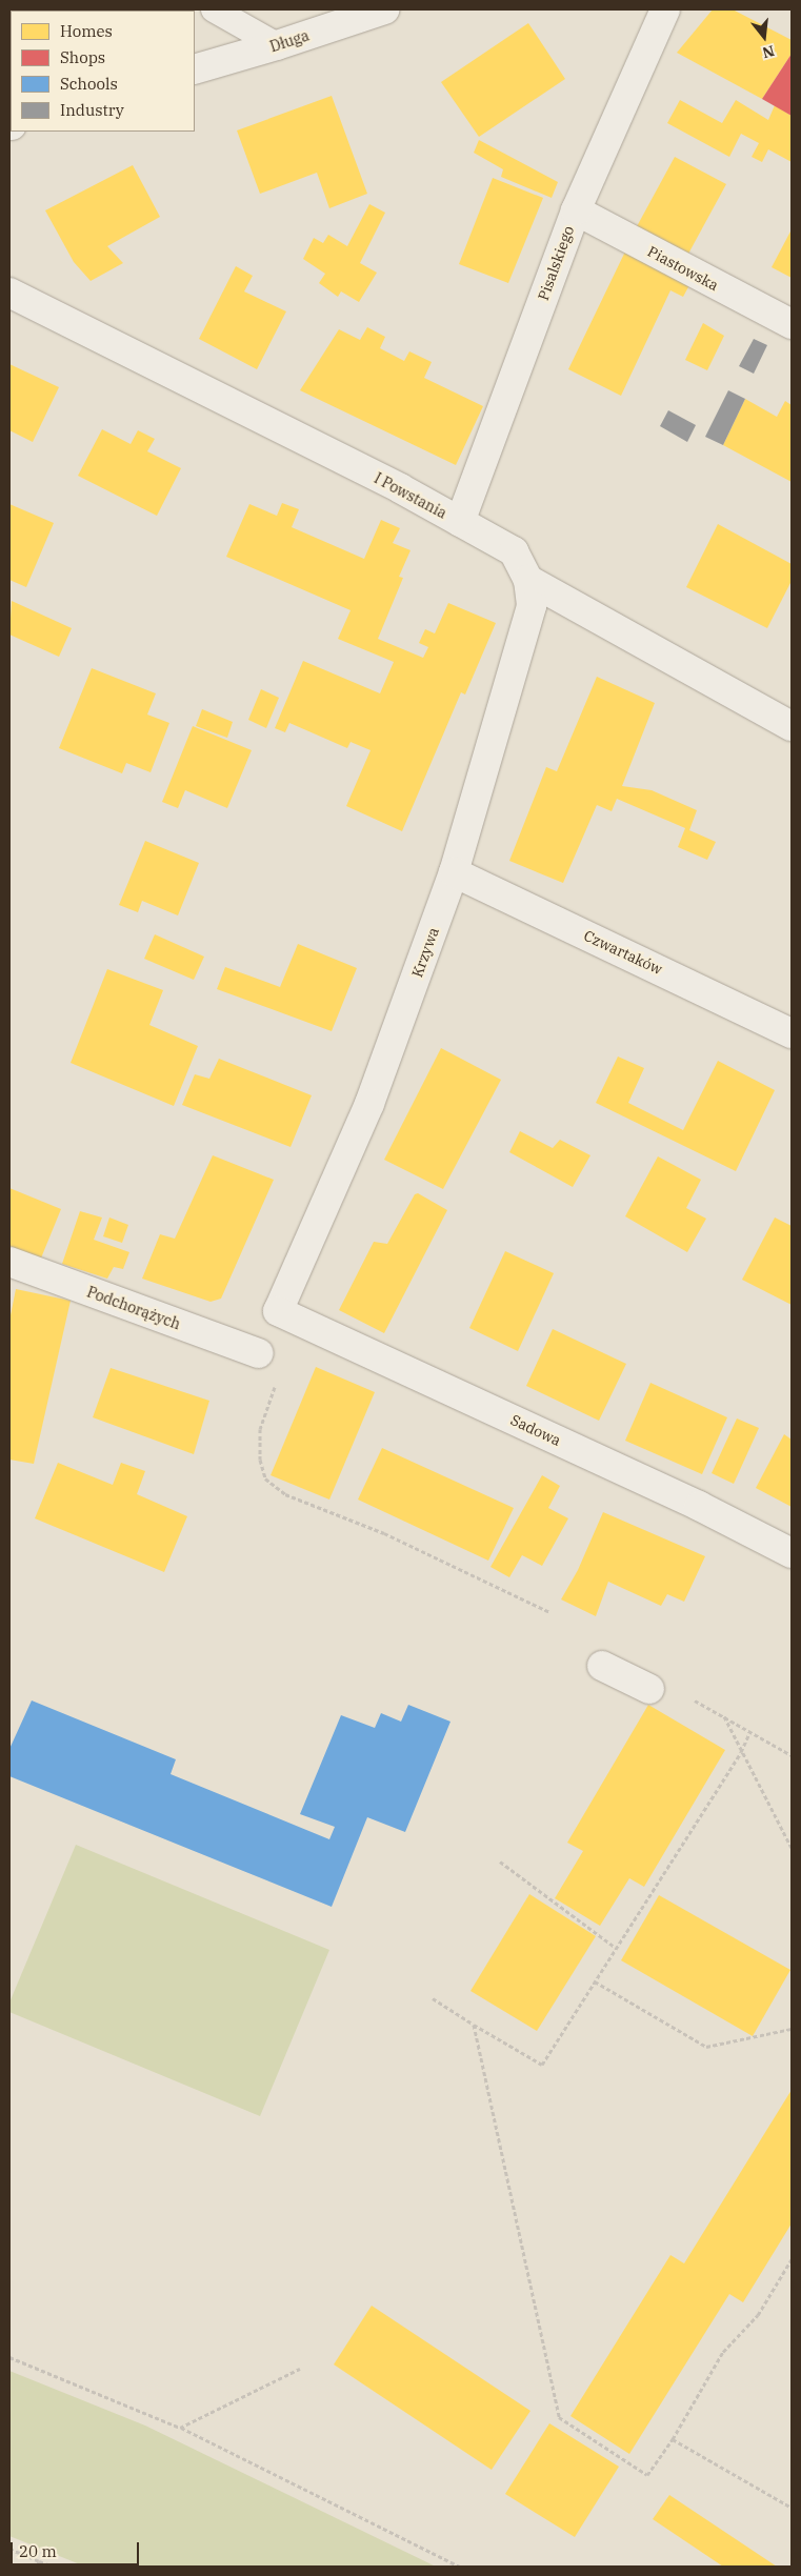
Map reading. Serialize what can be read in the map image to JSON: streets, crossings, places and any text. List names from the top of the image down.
{
  "streets": {
    "street": [
      "Długa",
      "Pisalskiego",
      "Piastowska",
      "I Powstania",
      "Krzywa",
      "Czwartaków",
      "Podchorążych",
      "Sadowa"
    ]
  },
  "crossings": [
    ["Pisalskiego", "Piastowska"],
    ["Pisalskiego", "I Powstania"],
    ["I Powstania", "Krzywa"],
    ["Krzywa", "Czwartaków"],
    ["Krzywa", "Sadowa"]
  ],
  "legend": [
    "Homes",
    "Shops",
    "Schools",
    "Industry"
  ],
  "scale_bar": "20 m",
  "north": "bottom"
}
